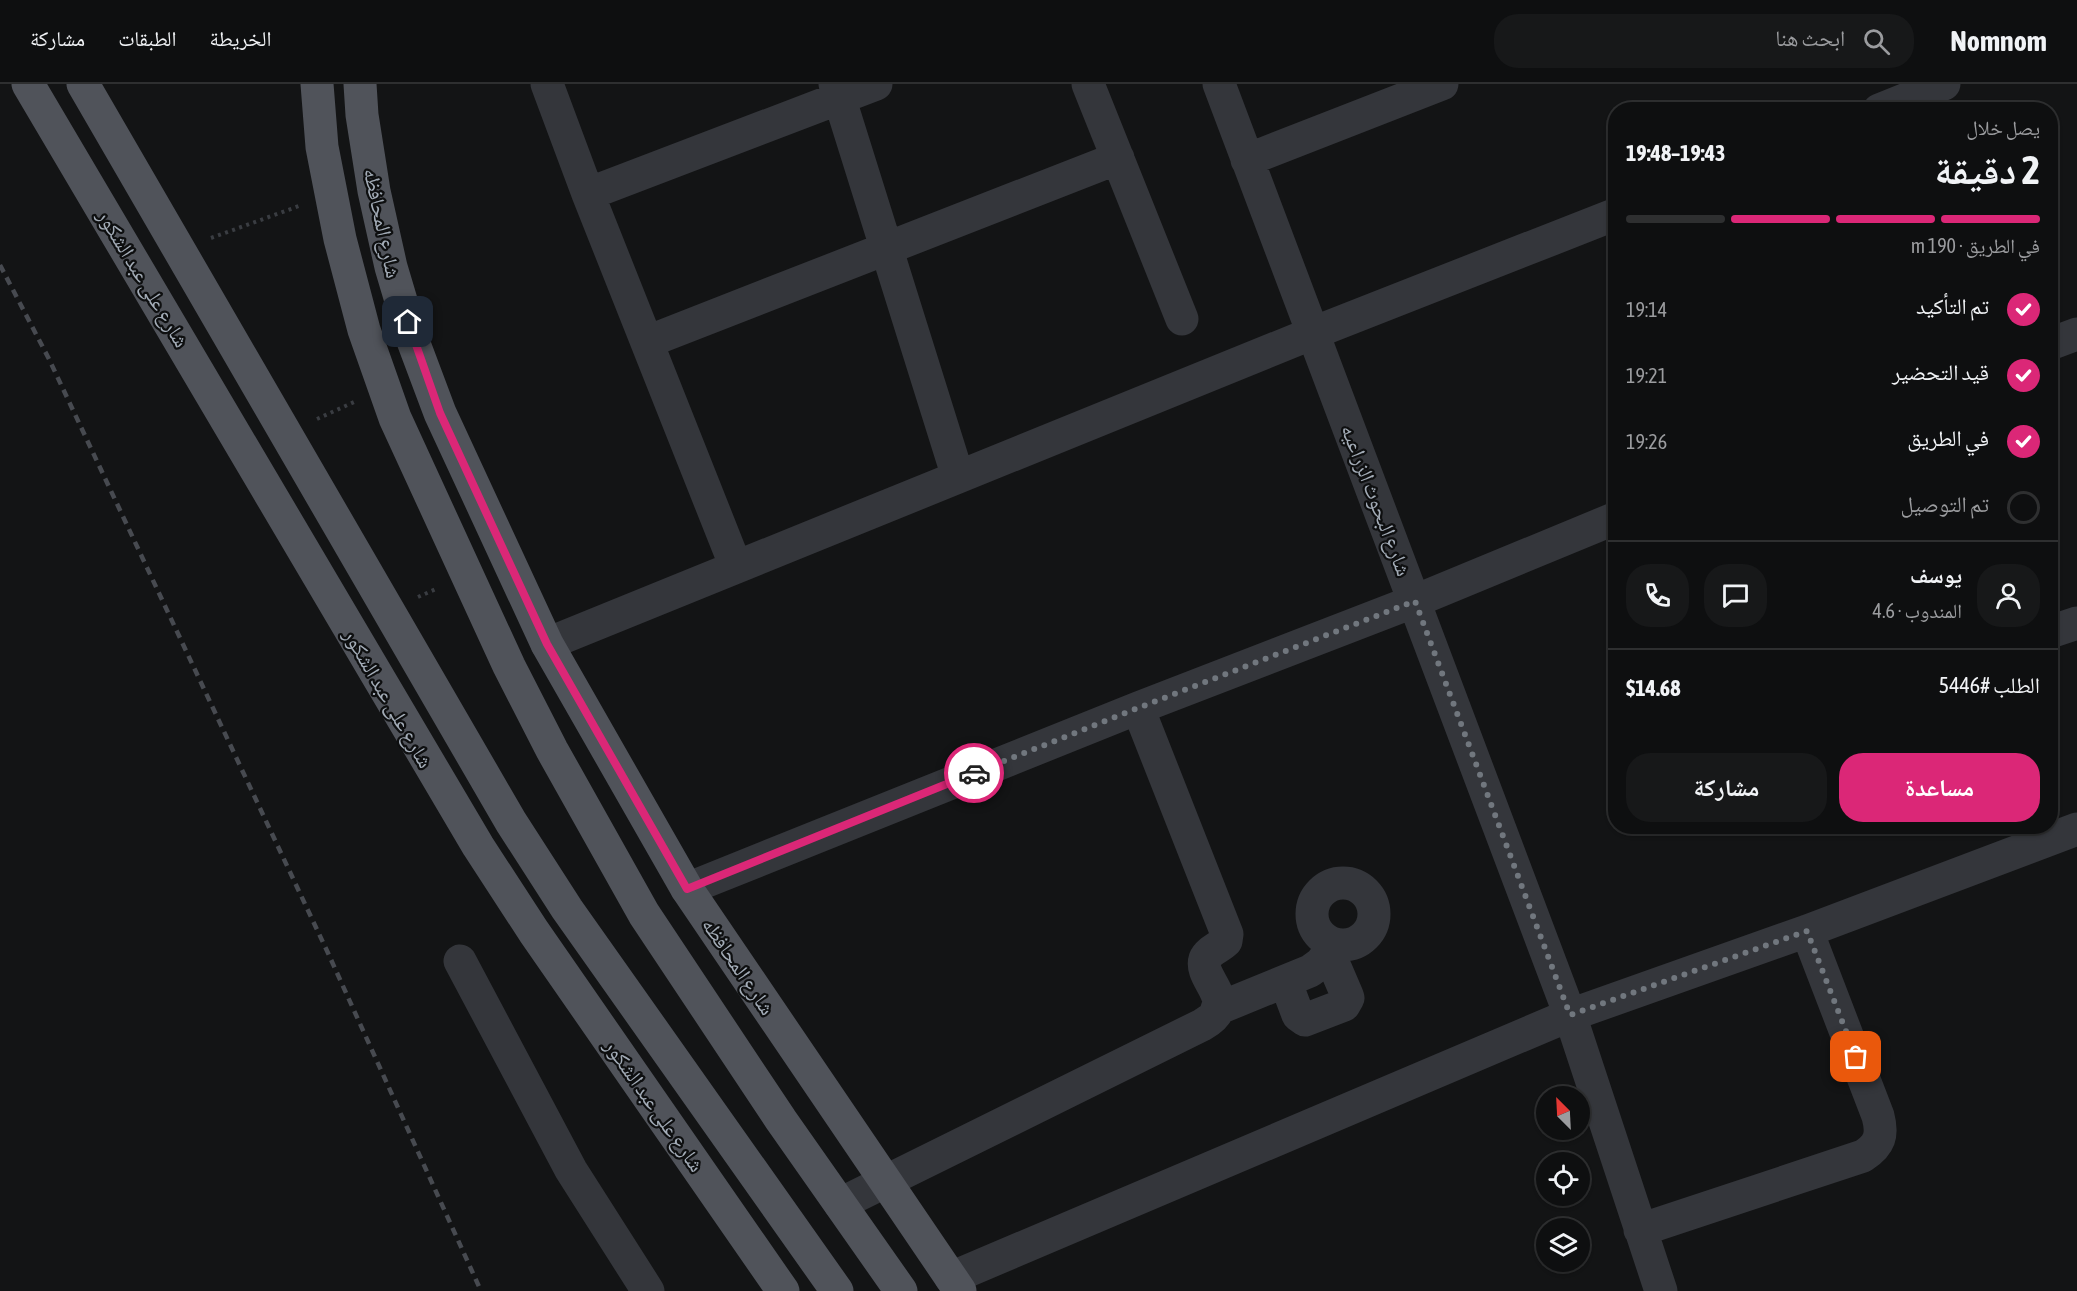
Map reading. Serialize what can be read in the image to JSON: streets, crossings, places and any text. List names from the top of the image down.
{
  "streets": {
    "main road": ["شارع المحافظه", "شارع على عبد الشكور"],
    "street": ["شارع البحوث الزراعيه"]
  },
  "north": "top left",
  "page": {
    "header": "Nomnom",
    "search": "ابحث هنا",
    "nav": ["الخريطة", "الطبقات", "مشاركة"],
    "heading": ["2 دقيقة", "يصل خلال", "19:43–19:48"],
    "panel": [
      "يوسف",
      "المندوب · 4.6",
      "الطلب #5446",
      "$14.68"
    ],
    "bar": "في الطريق · 190 m",
    "list": [
      ["تم التأكيد", "19:14"],
      ["قيد التحضير", "19:21"],
      ["في الطريق", "19:26"],
      "تم التوصيل"
    ],
    "buttons": ["مساعدة", "مشاركة"]
  }
}
